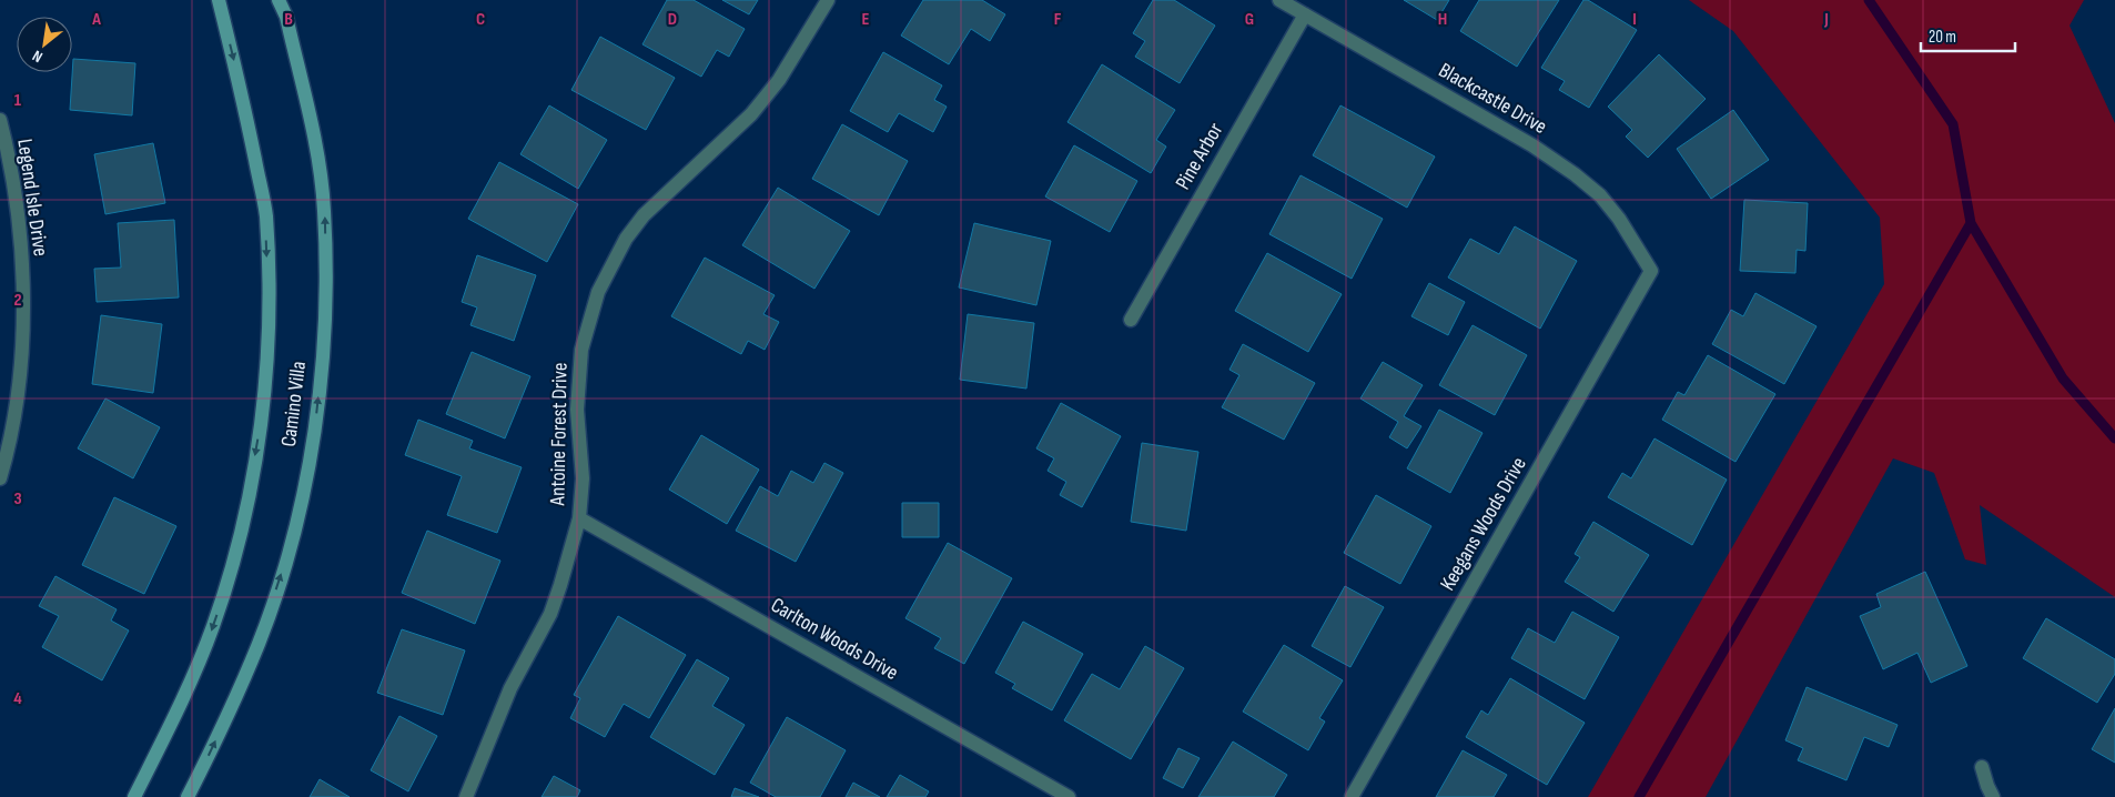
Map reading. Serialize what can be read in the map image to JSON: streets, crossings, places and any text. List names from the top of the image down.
{
  "streets": {
    "street": [
      "Blackcastle Drive",
      "Pine Arbor",
      "Legend Isle Drive",
      "Camino Villa",
      "Antoine Forest Drive",
      "Keegans Woods Drive",
      "Carlton Woods Drive"
    ]
  },
  "crossings": [
    ["Blackcastle Drive", "Pine Arbor"],
    ["Blackcastle Drive", "Keegans Woods Drive"],
    ["Antoine Forest Drive", "Carlton Woods Drive"]
  ],
  "scale_bar": "20 m",
  "north": "bottom left",
  "grid": {
    "columns": [
      "A",
      "B",
      "C",
      "D",
      "E",
      "F",
      "G",
      "H",
      "I",
      "J"
    ],
    "rows": [
      "1",
      "2",
      "3",
      "4"
    ]
  }
}
